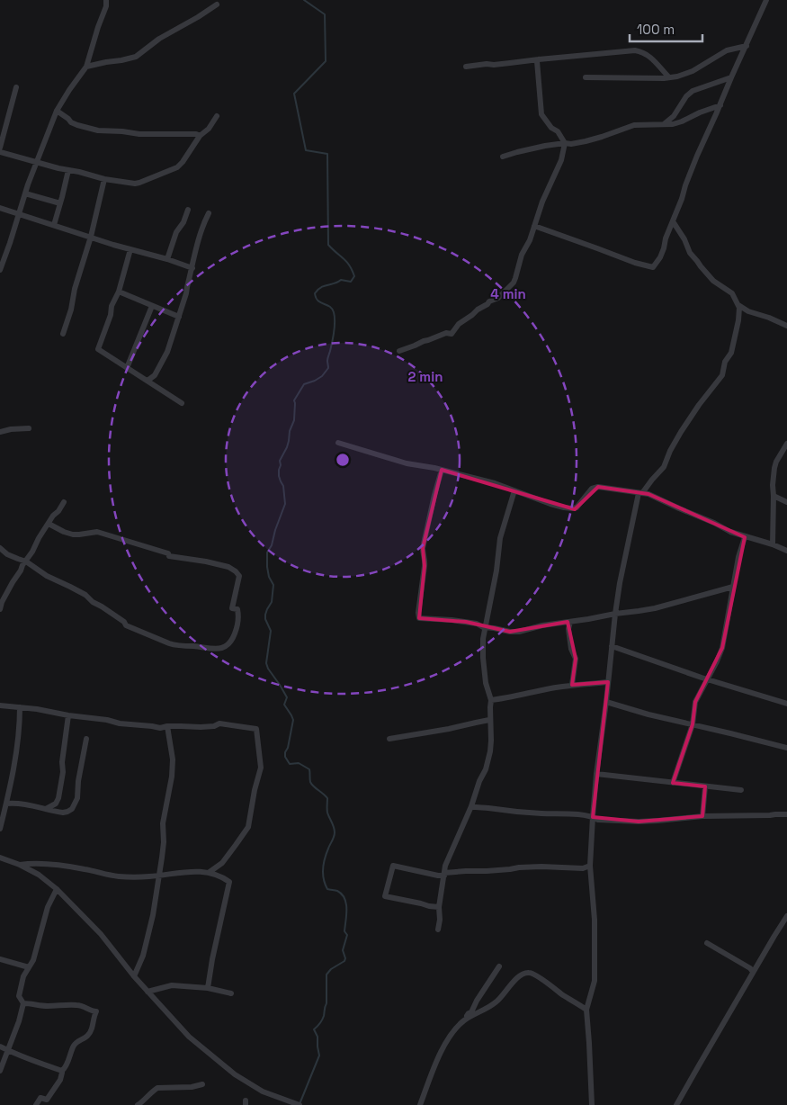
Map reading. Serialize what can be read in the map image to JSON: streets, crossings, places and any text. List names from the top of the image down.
{
  "scale_bar": "100 m",
  "rings": ["4 min", "2 min"]
}
